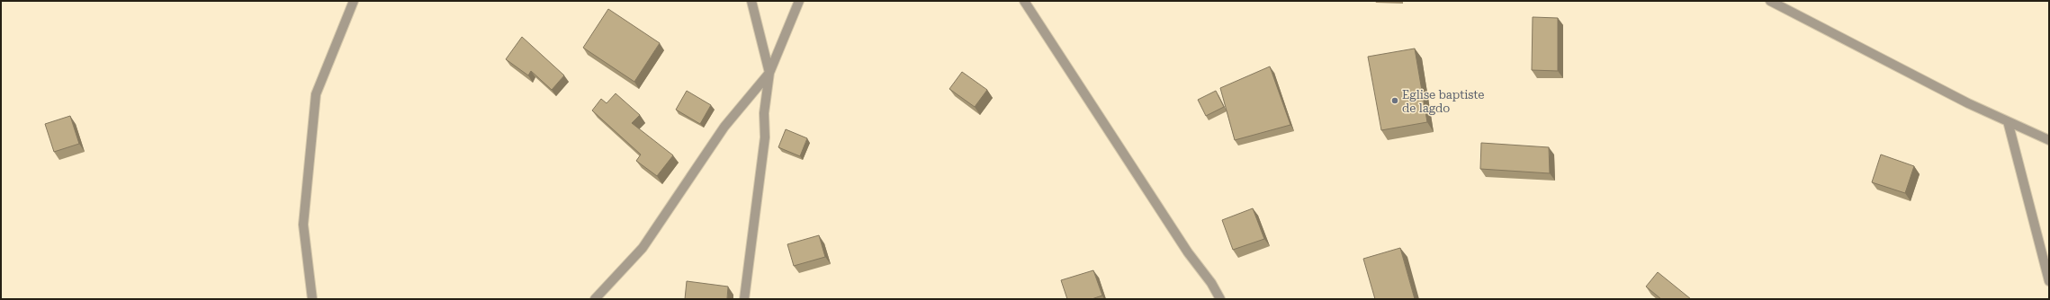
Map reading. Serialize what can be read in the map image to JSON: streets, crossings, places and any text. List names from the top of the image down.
{
  "places": ["Eglise baptiste de lagdo"]
}
